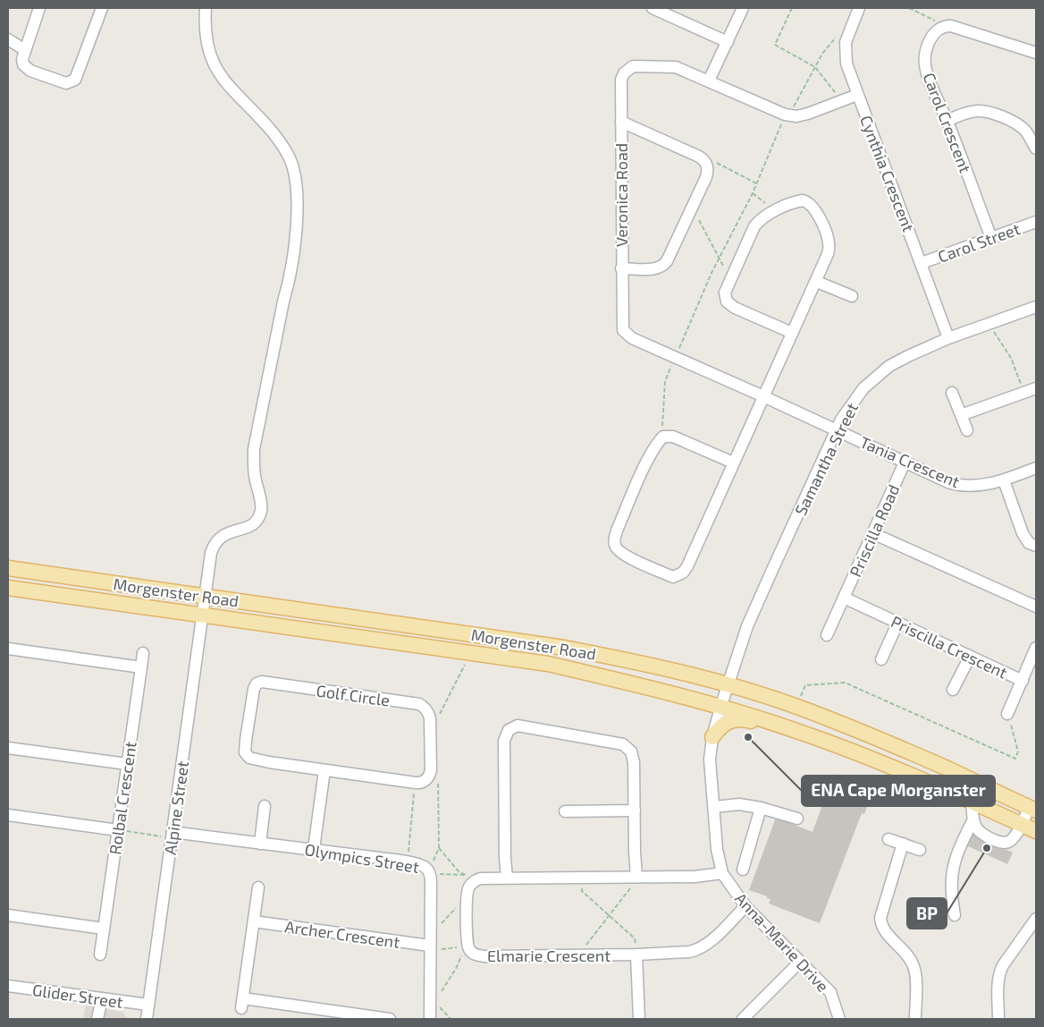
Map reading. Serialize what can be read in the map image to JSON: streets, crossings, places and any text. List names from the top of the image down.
{
  "streets": {
    "main road": ["Morgenster Road"],
    "street": [
      "Carol Crescent",
      "Cynthia Crescent",
      "Veronica Road",
      "Carol Street",
      "Samantha Street",
      "Tania Crescent",
      "Priscilla Road",
      "Priscilla Crescent",
      "Golf Circle",
      "Rolbal Crescent",
      "Alpine Street",
      "Olympics Street",
      "Archer Crescent",
      "Anna-Marie Drive",
      "Elmarie Crescent",
      "Glider Street"
    ]
  },
  "crossings": [
    ["Carol Crescent", "Carol Street"],
    ["Cynthia Crescent", "Veronica Road"],
    ["Cynthia Crescent", "Carol Street"],
    ["Cynthia Crescent", "Samantha Street"],
    ["Veronica Road", "Samantha Street"],
    ["Veronica Road", "Tania Crescent"],
    ["Samantha Street", "Tania Crescent"],
    ["Samantha Street", "Morgenster Road"],
    ["Samantha Street", "Anna-Marie Drive"],
    ["Tania Crescent", "Priscilla Road"],
    ["Priscilla Road", "Priscilla Crescent"],
    ["Morgenster Road", "Alpine Street"],
    ["Morgenster Road", "Anna-Marie Drive"],
    ["Alpine Street", "Olympics Street"],
    ["Alpine Street", "Glider Street"],
    ["Olympics Street", "Archer Crescent"],
    ["Anna-Marie Drive", "Elmarie Crescent"]
  ],
  "places": ["ENA Cape Morganster", "BP"]
}
